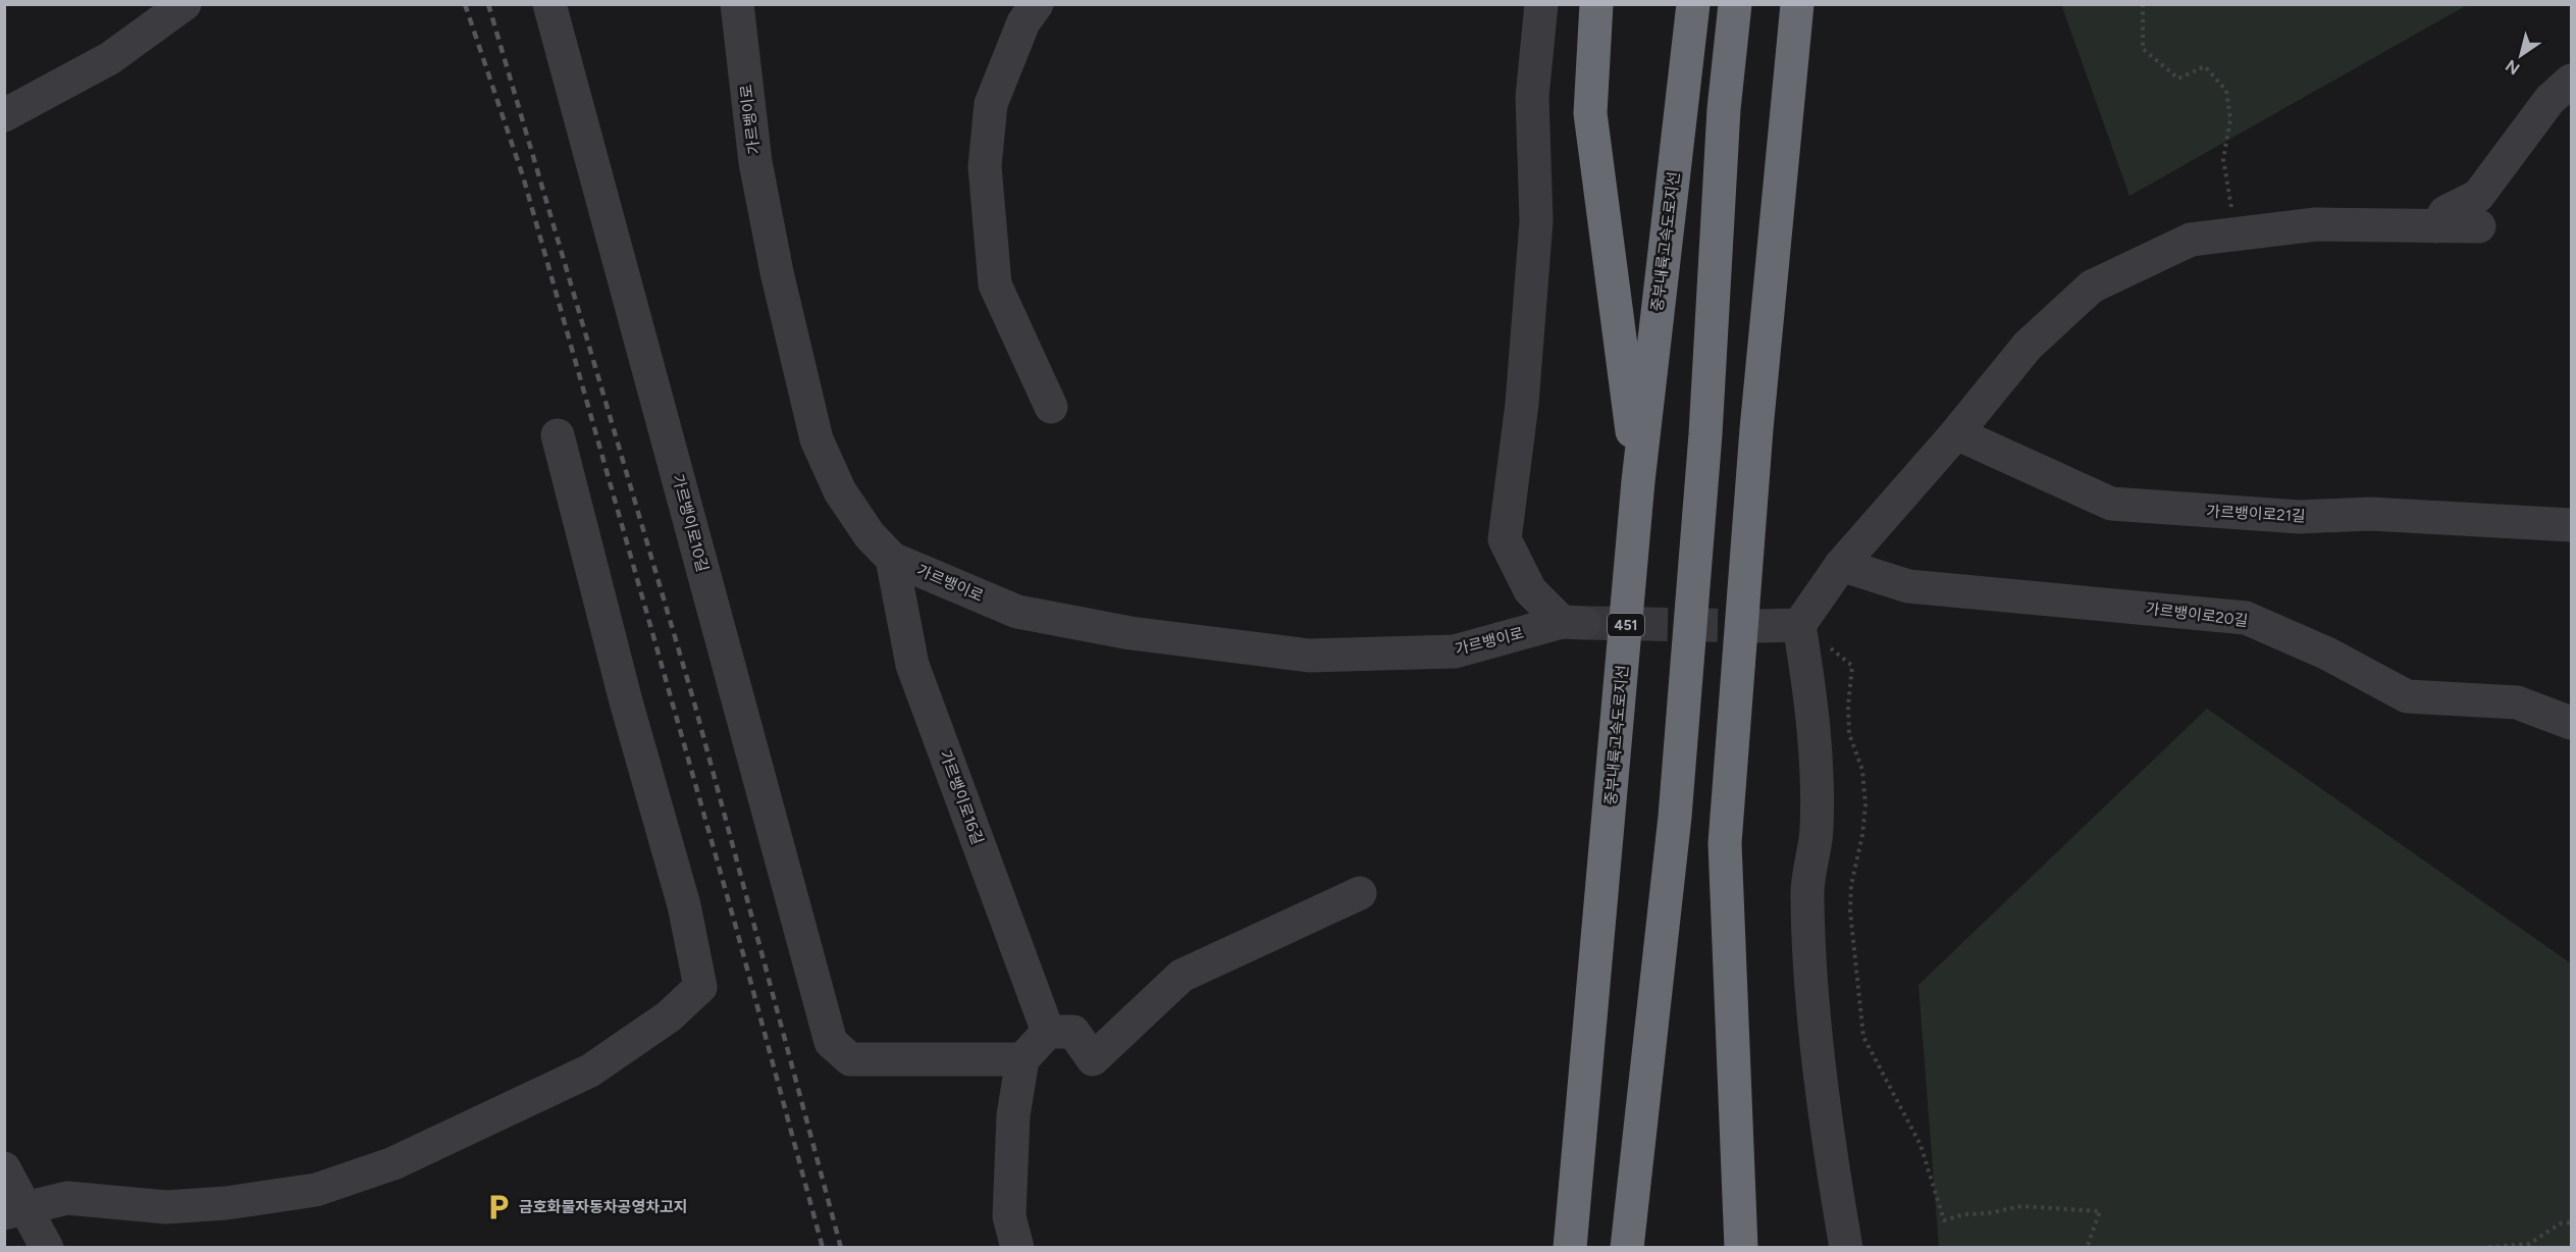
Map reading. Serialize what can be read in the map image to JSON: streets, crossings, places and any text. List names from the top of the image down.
{
  "streets": {
    "highway": ["중부내륙고속도로지선", "451"],
    "street": [
      "가르뱅이로",
      "가르뱅이로21길",
      "가르뱅이로10길",
      "가르뱅이로20길",
      "가르뱅이로16길"
    ]
  },
  "crossings": [
    ["가르뱅이로", "가르뱅이로16길"]
  ],
  "places": {
    "parking": ["금호화물자동차공영차고지"]
  },
  "north": "bottom left"
}
